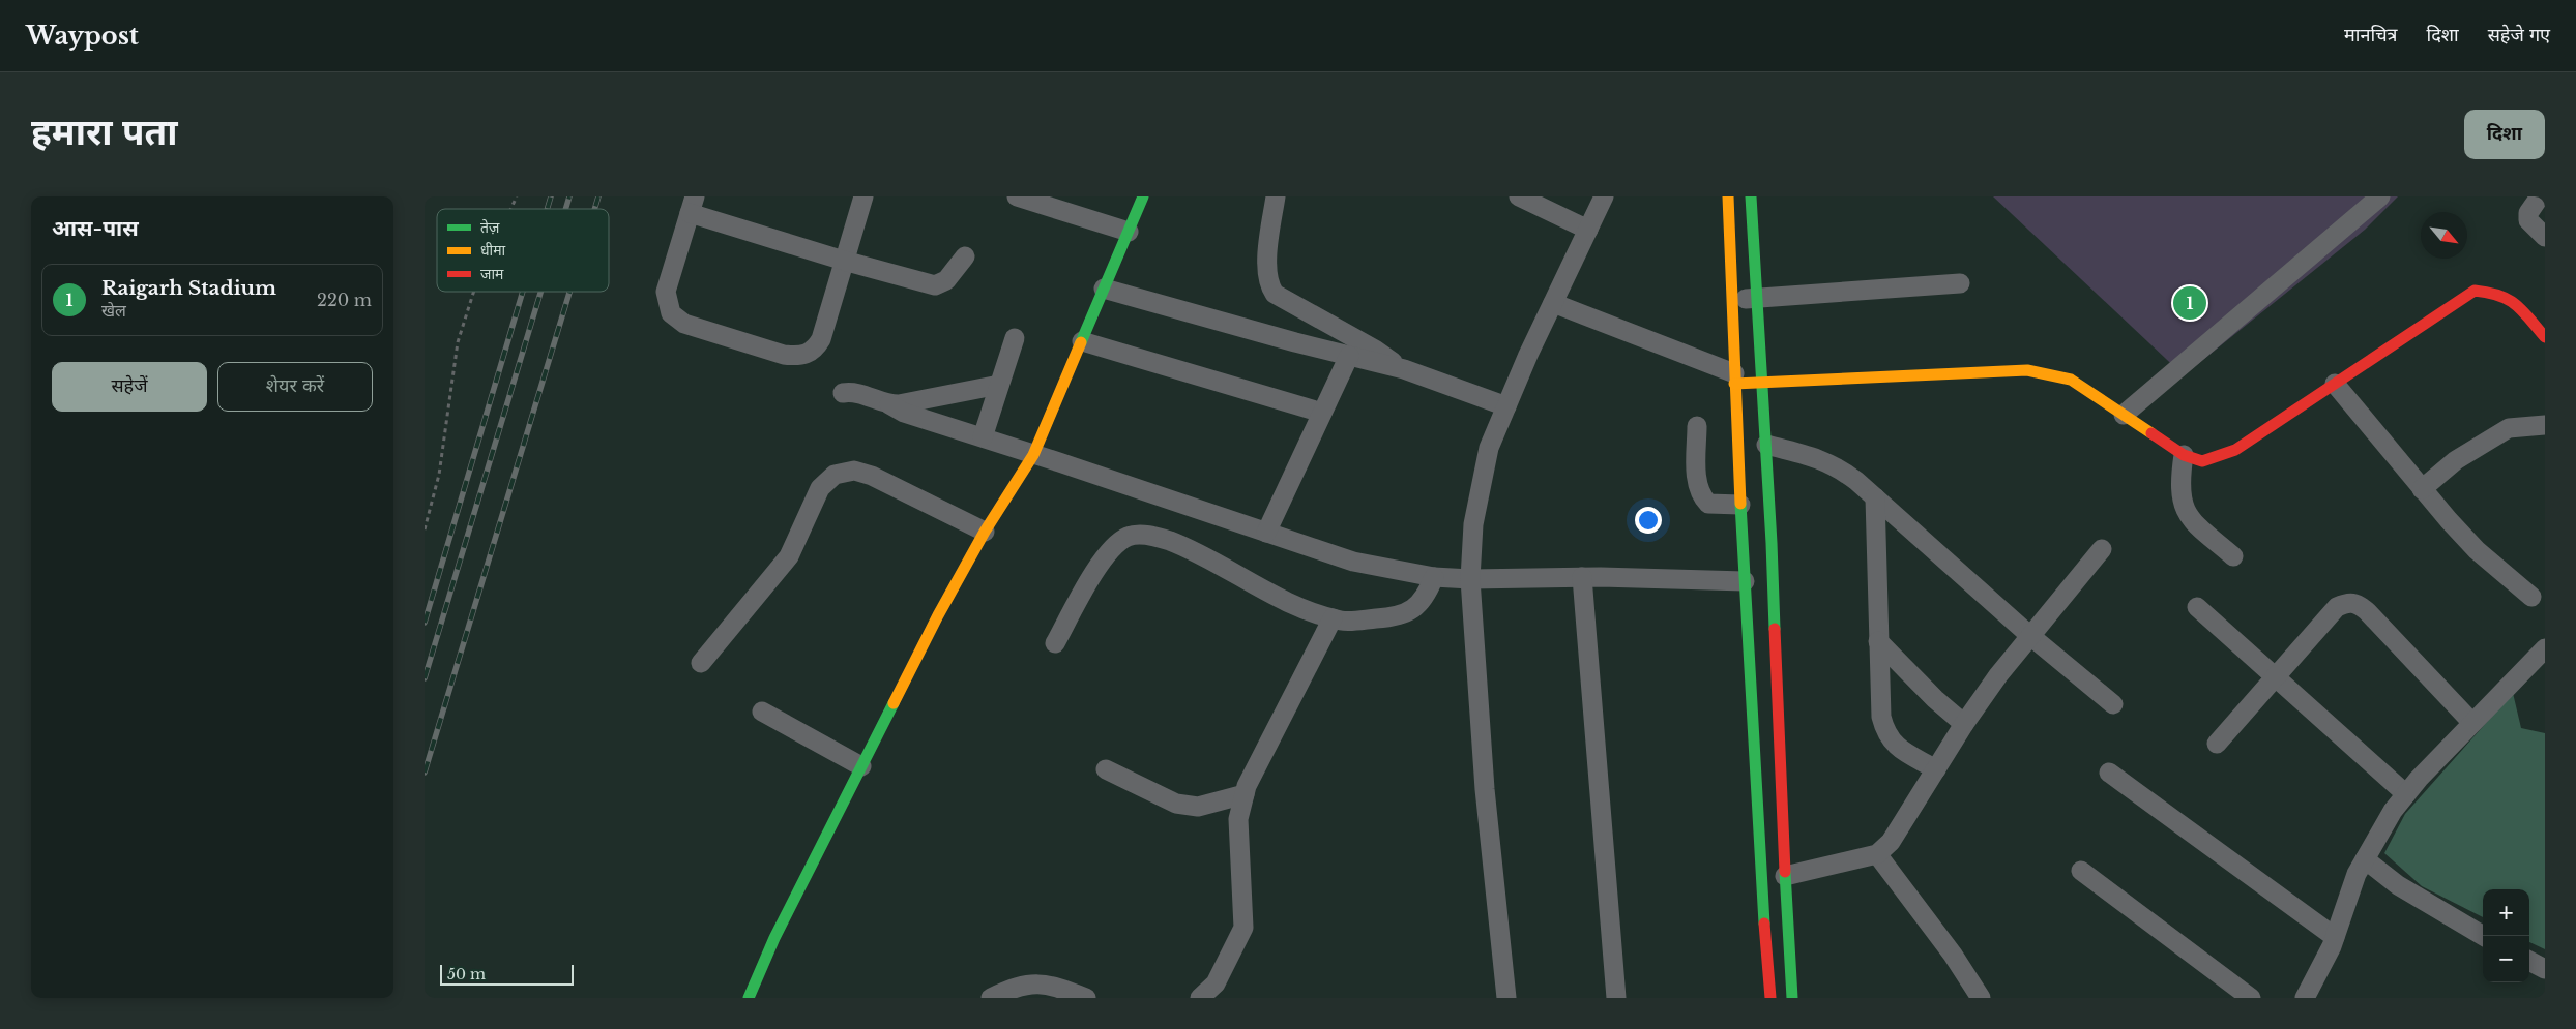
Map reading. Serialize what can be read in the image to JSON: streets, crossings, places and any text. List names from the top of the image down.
{
  "legend": ["तेज़", "धीमा", "जाम"],
  "scale_bar": "50 m",
  "north": "bottom right",
  "page": {
    "header": "Waypost",
    "nav": ["मानचित्र", "दिशा", "सहेजे गए"],
    "title": "हमारा पता",
    "buttons": [
      "दिशा",
      ["सहेजें", "शेयर करें"]
    ],
    "heading": "आस-पास",
    "list": [
      {
        "mark": "1",
        "name": "Raigarh Stadium",
        "note": "खेल",
        "value": "220 m"
      }
    ],
    "pins": "1",
    "map_buttons": ["+", "−"],
    "scale": "50 m"
  }
}
